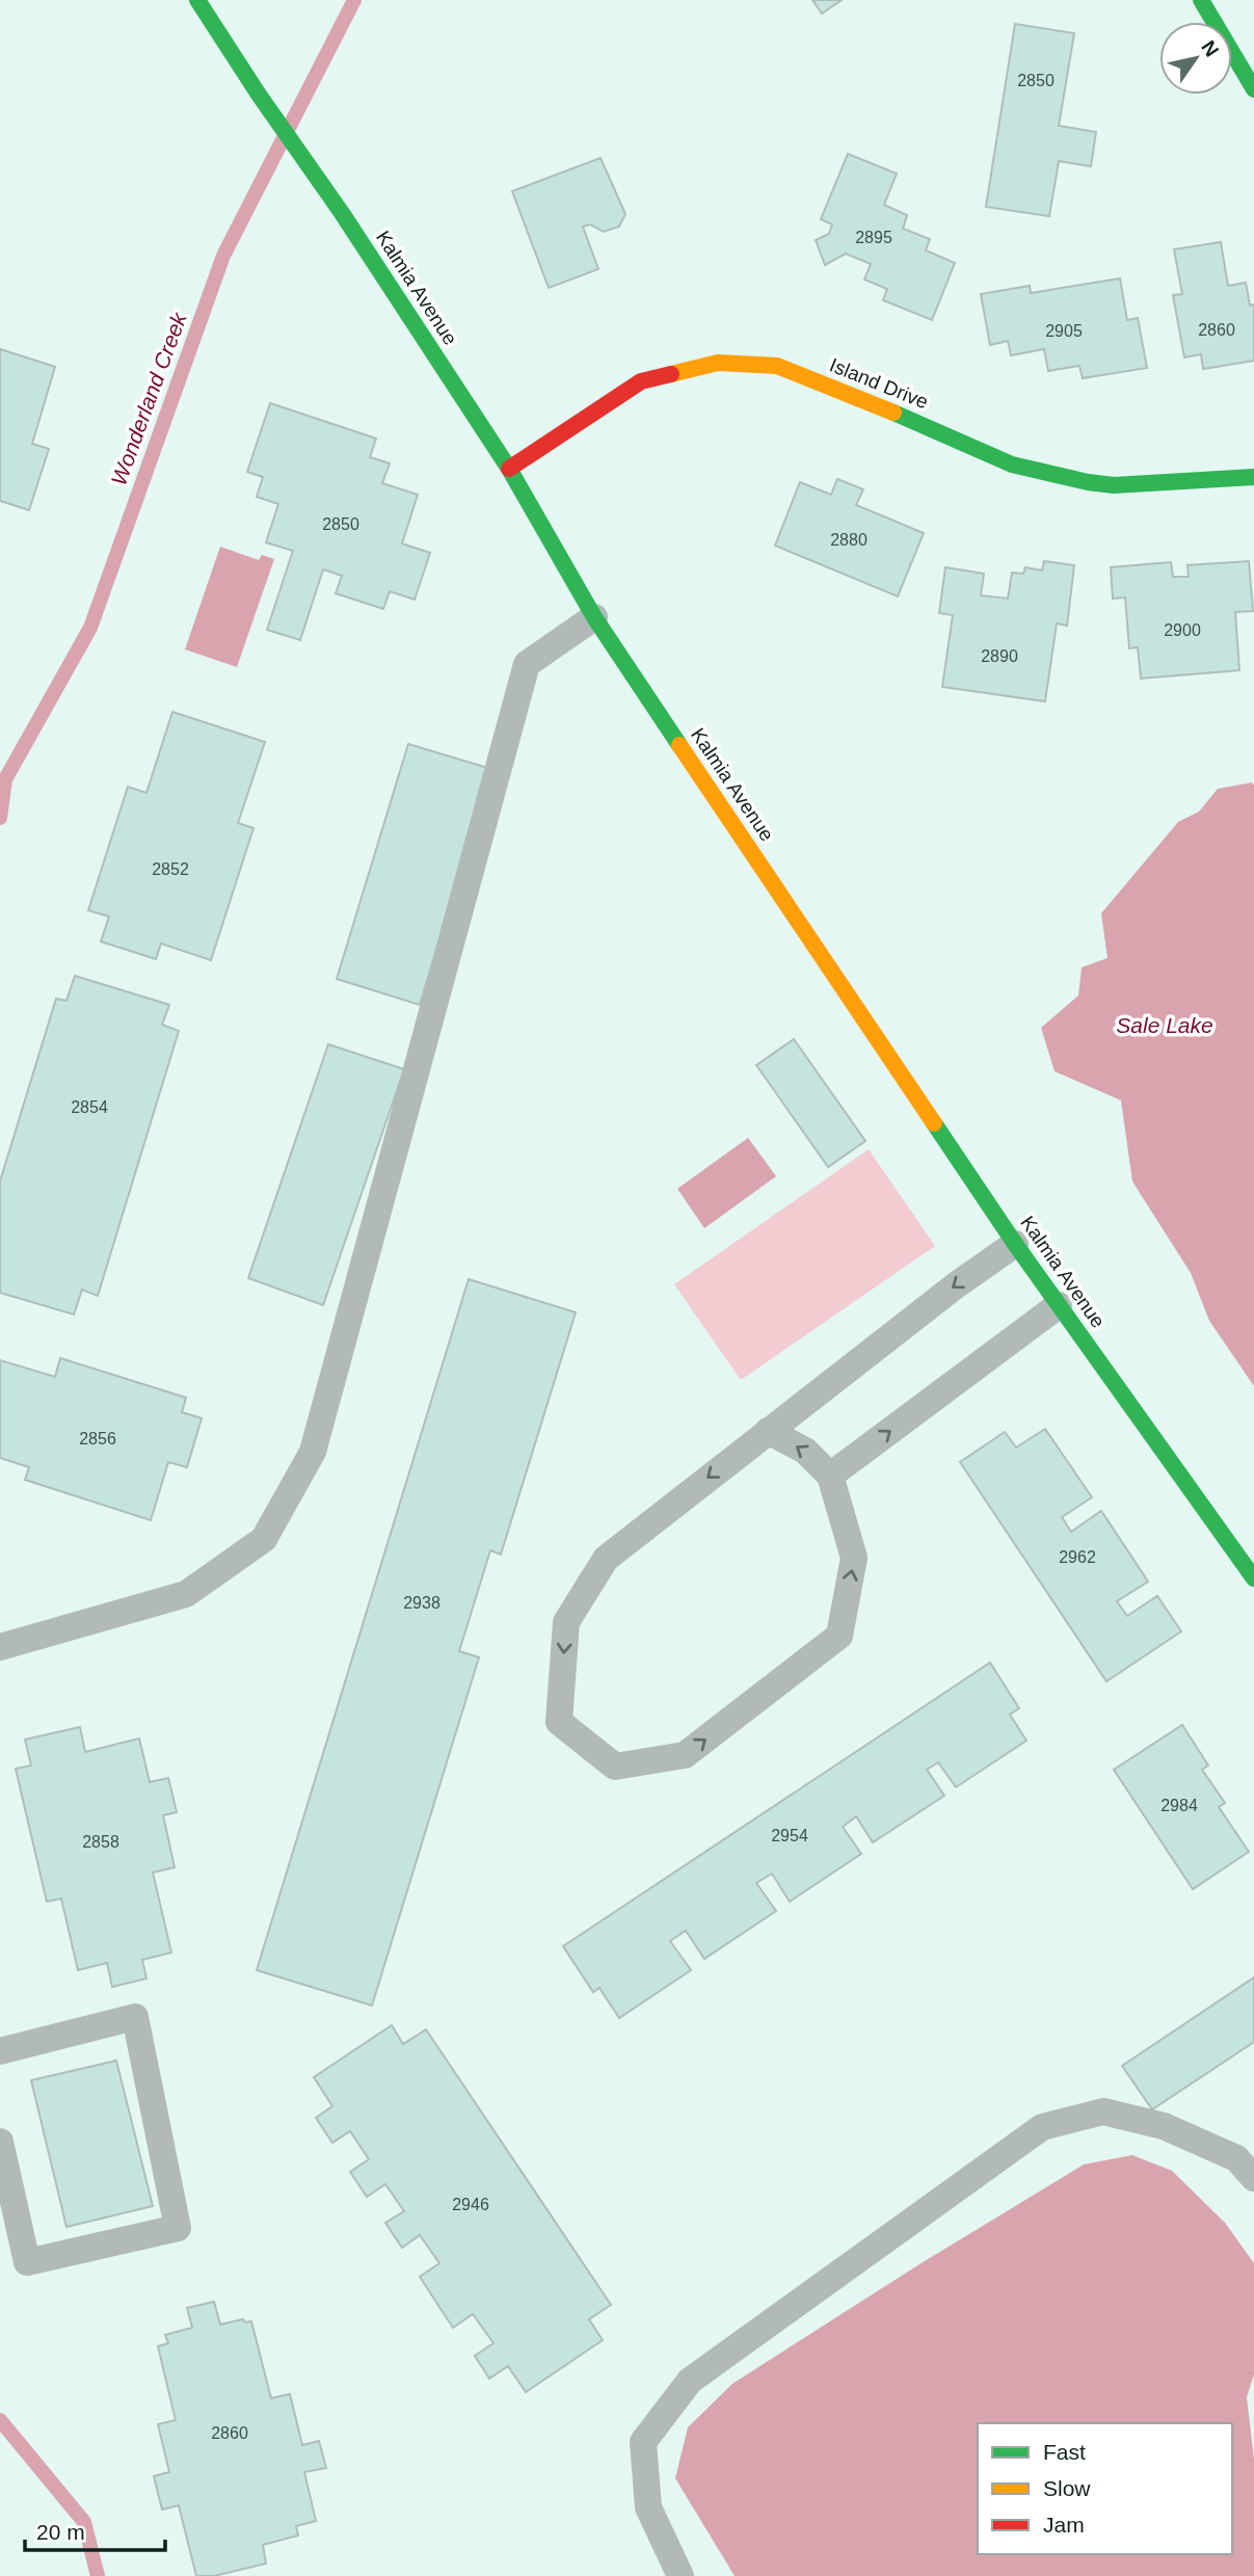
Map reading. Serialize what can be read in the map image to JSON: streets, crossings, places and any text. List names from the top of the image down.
{
  "streets": {
    "street": ["Kalmia Avenue", "Island Drive"]
  },
  "crossings": [
    ["Kalmia Avenue", "Island Drive"]
  ],
  "water": ["Wonderland Creek", "Sale Lake"],
  "house_numbers": [
    "2850",
    "2895",
    "2860",
    "2905",
    "2850",
    "2880",
    "2900",
    "2890",
    "2852",
    "2854",
    "2856",
    "2962",
    "2938",
    "2984",
    "2954",
    "2858",
    "2946",
    "2860"
  ],
  "legend": ["Fast", "Slow", "Jam"],
  "scale_bar": "20 m",
  "north": "top right"
}
